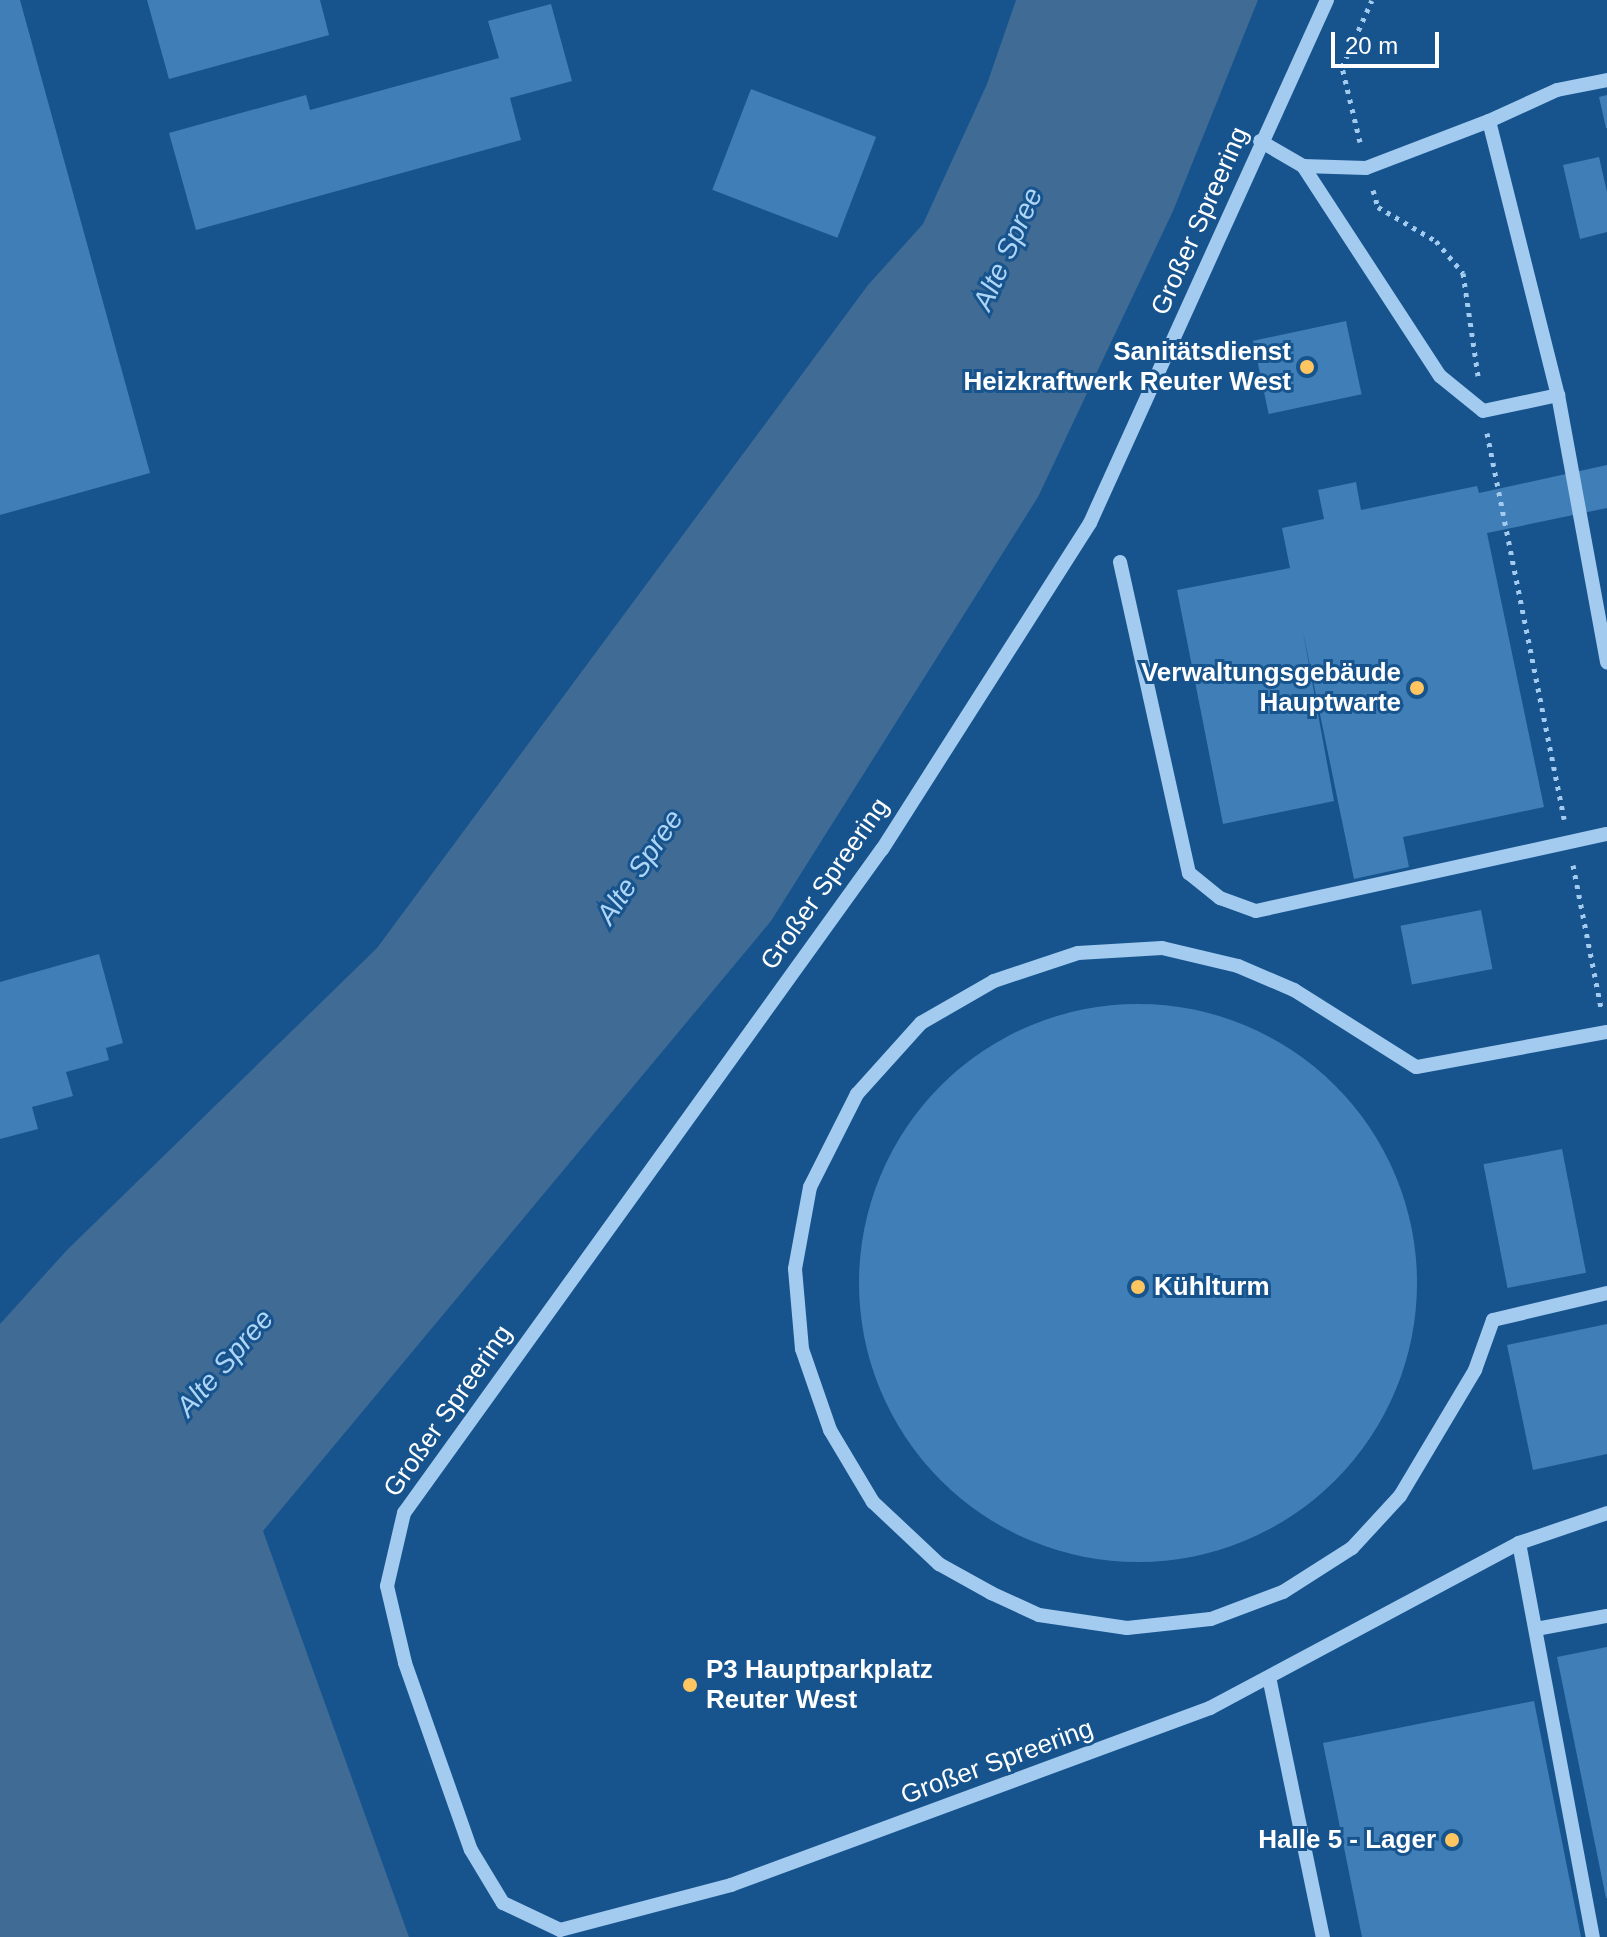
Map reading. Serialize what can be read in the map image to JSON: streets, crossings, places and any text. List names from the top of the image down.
{
  "streets": {
    "lane": ["Großer Spreering"]
  },
  "water": ["Alte Spree"],
  "places": [
    "Sanitätsdienst Heizkraftwerk Reuter West",
    "Verwaltungsgebäude Hauptwarte",
    "Kühlturm",
    "P3 Hauptparkplatz Reuter West",
    "Halle 5 - Lager"
  ],
  "scale_bar": "20 m"
}
